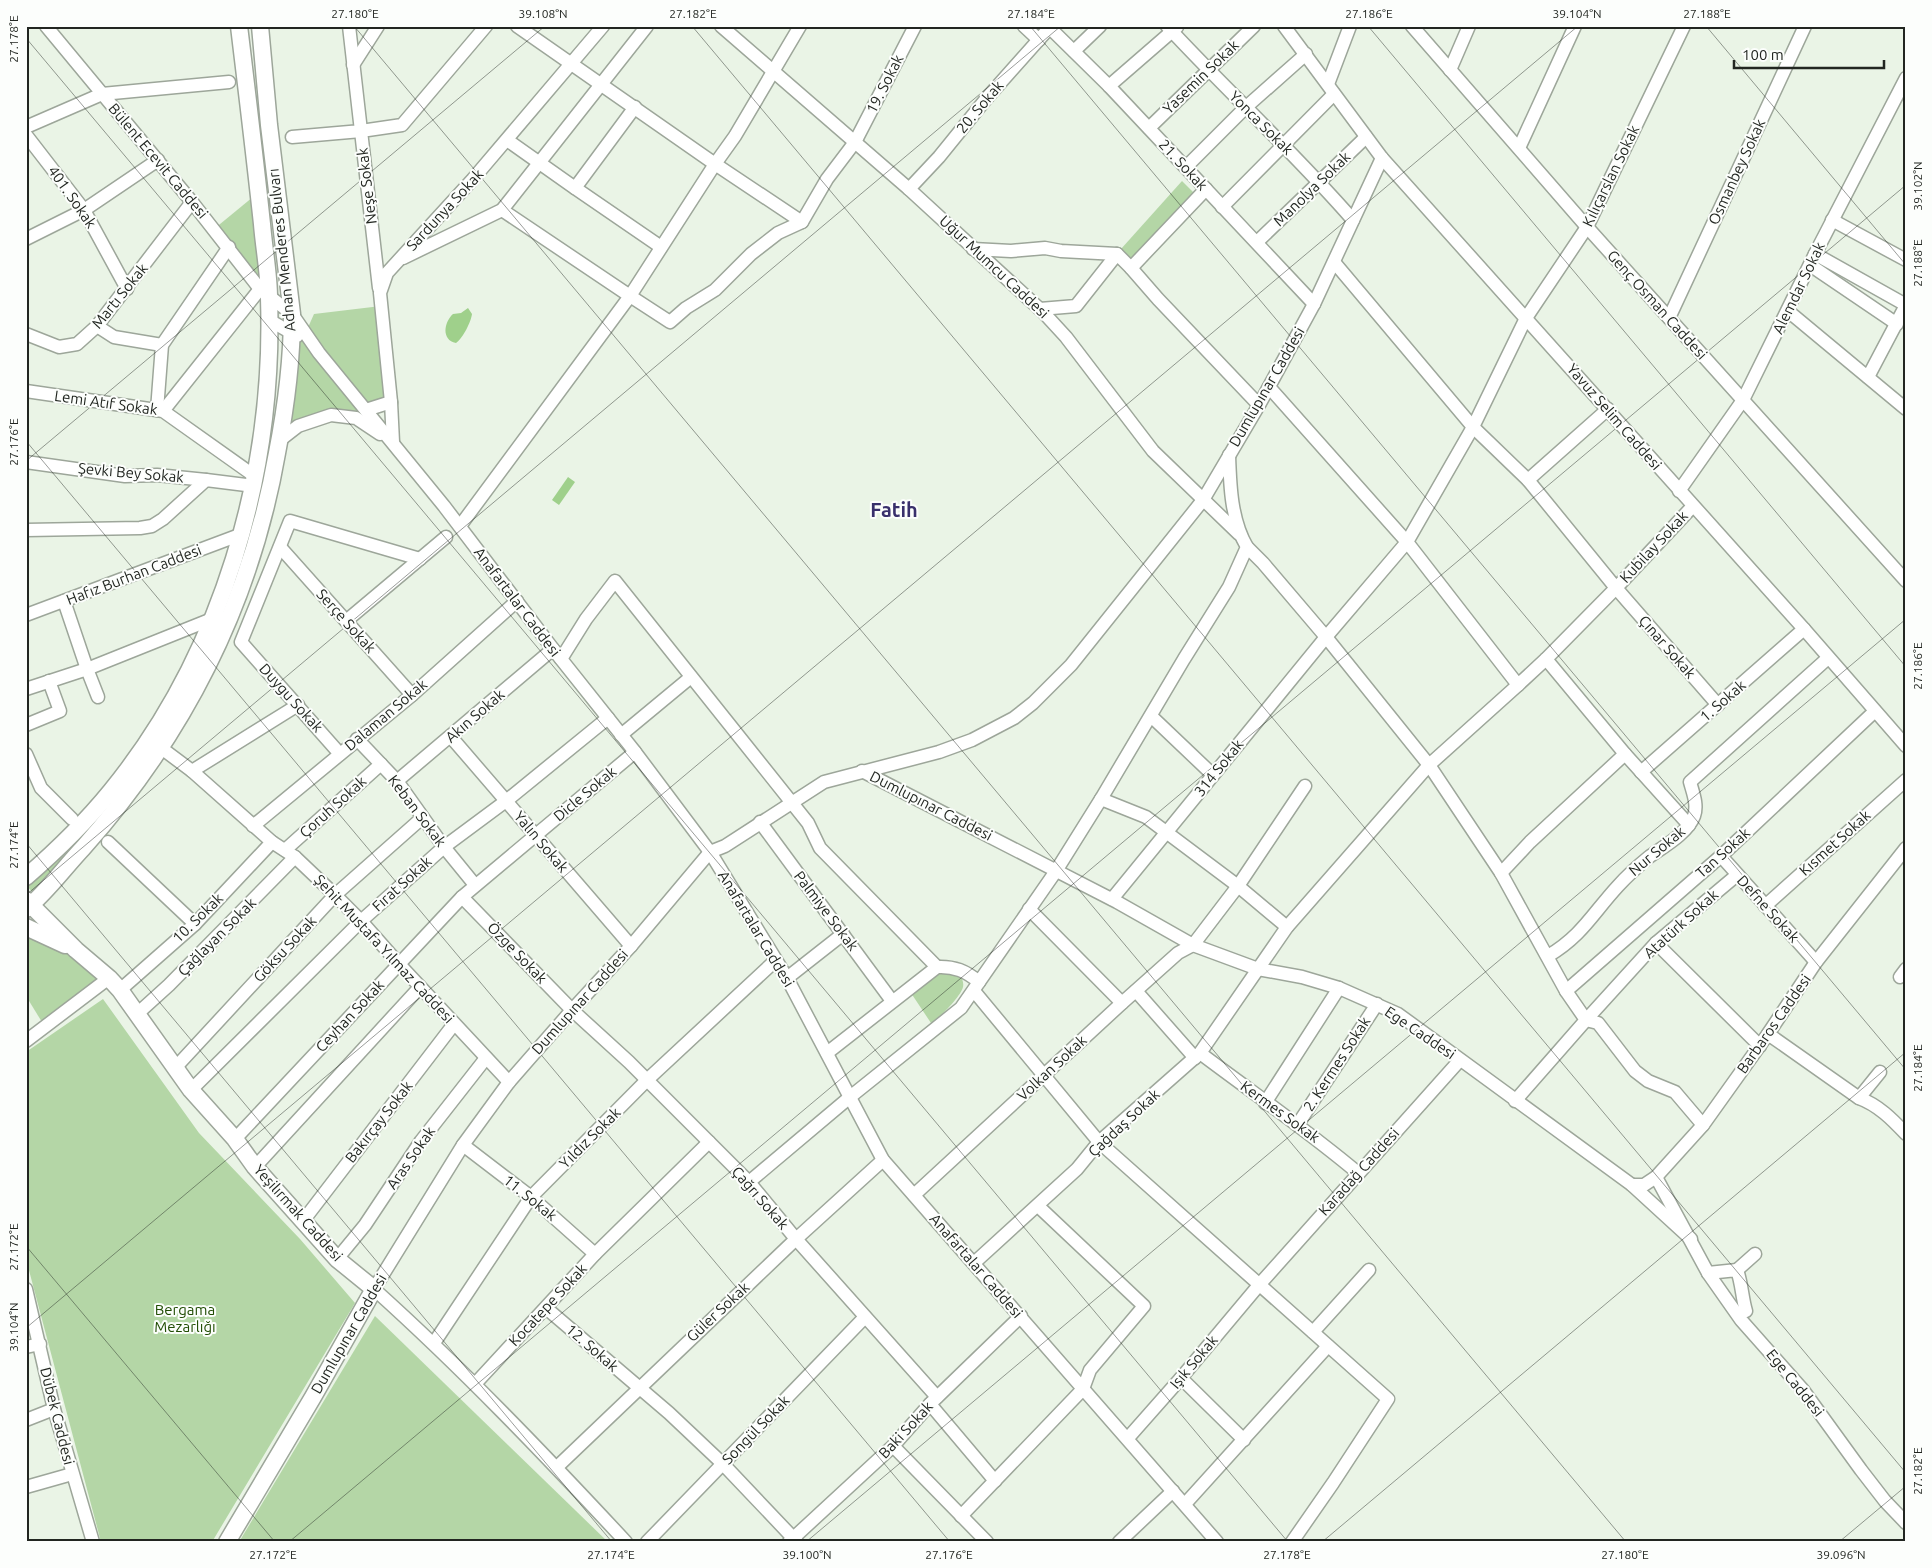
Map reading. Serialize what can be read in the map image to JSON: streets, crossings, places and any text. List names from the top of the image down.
{
  "streets": {
    "main road": ["Adnan Menderes Bulvarı", "Dumlupınar Caddesi", "Yeşilırmak Caddesi"],
    "street": [
      "Yasemin Sokak",
      "19. Sokak",
      "20. Sokak",
      "Yonca Sokak",
      "Bülent Ecevit Caddesi",
      "21. Sokak",
      "Osmanbey Sokak",
      "Kılıçarslan Sokak",
      "Neşe Sokak",
      "Manolya Sokak",
      "401. Sokak",
      "Sardunya Sokak",
      "Uğur Mumcu Caddesi",
      "Alemdar Sokak",
      "Martı Sokak",
      "Genç Osman Caddesi",
      "Lemi Atıf Sokak",
      "Yavuz Selim Caddesi",
      "Şevki Bey Sokak",
      "Kubilay Sokak",
      "Hafız Burhan Caddesi",
      "Anafartalar Caddesi",
      "Serçe Sokak",
      "Çınar Sokak",
      "Duygu Sokak",
      "1. Sokak",
      "Dalaman Sokak",
      "Akın Sokak",
      "314 Sokak",
      "Dicle Sokak",
      "Çoruh Sokak",
      "Keban Sokak",
      "Yalın Sokak",
      "Kısmet Sokak",
      "Nur Sokak",
      "Tan Sokak",
      "Fırat Sokak",
      "Defne Sokak",
      "Palmiye Sokak",
      "10. Sokak",
      "Atatürk Sokak",
      "Çağlayan Sokak",
      "Göksu Sokak",
      "Şehit Mustafa Yılmaz Caddesi",
      "Özge Sokak",
      "Ceyhan Sokak",
      "Barbaros Caddesi",
      "Ege Caddesi",
      "2. Kermes Sokak",
      "Volkan Sokak",
      "Kermes Sokak",
      "Bakırçay Sokak",
      "Çağdaş Sokak",
      "Yıldız Sokak",
      "Aras Sokak",
      "Karadağ Caddesi",
      "11. Sokak",
      "Çağrı Sokak",
      "Kocatepe Sokak",
      "Güler Sokak",
      "12. Sokak",
      "Işık Sokak",
      "Dübek Caddesi",
      "Songül Sokak",
      "Baki Sokak"
    ]
  },
  "crossings": [
    ["Yasemin Sokak", "Yonca Sokak"],
    ["Yasemin Sokak", "21. Sokak"],
    ["19. Sokak", "Uğur Mumcu Caddesi"],
    ["20. Sokak", "21. Sokak"],
    ["20. Sokak", "Uğur Mumcu Caddesi"],
    ["Yonca Sokak", "Manolya Sokak"],
    ["Yonca Sokak", "Dumlupınar Caddesi"],
    ["Bülent Ecevit Caddesi", "Adnan Menderes Bulvarı"],
    ["Bülent Ecevit Caddesi", "Martı Sokak"],
    ["Bülent Ecevit Caddesi", "Anafartalar Caddesi"],
    ["21. Sokak", "Manolya Sokak"],
    ["21. Sokak", "Dumlupınar Caddesi"],
    ["Osmanbey Sokak", "Genç Osman Caddesi"],
    ["Kılıçarslan Sokak", "Genç Osman Caddesi"],
    ["Kılıçarslan Sokak", "Yavuz Selim Caddesi"],
    ["Kılıçarslan Sokak", "Çınar Sokak"],
    ["Kılıçarslan Sokak", "314 Sokak"],
    ["Neşe Sokak", "Sardunya Sokak"],
    ["Manolya Sokak", "Yavuz Selim Caddesi"],
    ["401. Sokak", "Martı Sokak"],
    ["Sardunya Sokak", "Anafartalar Caddesi"],
    ["Adnan Menderes Bulvarı", "Lemi Atıf Sokak"],
    ["Adnan Menderes Bulvarı", "Şevki Bey Sokak"],
    ["Adnan Menderes Bulvarı", "Hafız Burhan Caddesi"],
    ["Adnan Menderes Bulvarı", "Anafartalar Caddesi"],
    ["Adnan Menderes Bulvarı", "Şehit Mustafa Yılmaz Caddesi"],
    ["Adnan Menderes Bulvarı", "Yeşilırmak Caddesi"],
    ["Uğur Mumcu Caddesi", "Dumlupınar Caddesi"],
    ["Alemdar Sokak", "Genç Osman Caddesi"],
    ["Alemdar Sokak", "Yavuz Selim Caddesi"],
    ["Dumlupınar Caddesi", "Yavuz Selim Caddesi"],
    ["Dumlupınar Caddesi", "Kubilay Sokak"],
    ["Dumlupınar Caddesi", "Anafartalar Caddesi"],
    ["Dumlupınar Caddesi", "Çınar Sokak"],
    ["Dumlupınar Caddesi", "314 Sokak"],
    ["Dumlupınar Caddesi", "Yalın Sokak"],
    ["Dumlupınar Caddesi", "Nur Sokak"],
    ["Dumlupınar Caddesi", "Tan Sokak"],
    ["Dumlupınar Caddesi", "Palmiye Sokak"],
    ["Dumlupınar Caddesi", "Atatürk Sokak"],
    ["Dumlupınar Caddesi", "Şehit Mustafa Yılmaz Caddesi"],
    ["Dumlupınar Caddesi", "Özge Sokak"],
    ["Dumlupınar Caddesi", "Ege Caddesi"],
    ["Dumlupınar Caddesi", "Çağdaş Sokak"],
    ["Dumlupınar Caddesi", "11. Sokak"],
    ["Dumlupınar Caddesi", "Çağrı Sokak"],
    ["Dumlupınar Caddesi", "Yeşilırmak Caddesi"],
    ["Lemi Atıf Sokak", "Şevki Bey Sokak"],
    ["Yavuz Selim Caddesi", "Kubilay Sokak"],
    ["Yavuz Selim Caddesi", "1. Sokak"],
    ["Yavuz Selim Caddesi", "Nur Sokak"],
    ["Yavuz Selim Caddesi", "Tan Sokak"],
    ["Kubilay Sokak", "Çınar Sokak"],
    ["Kubilay Sokak", "Çağdaş Sokak"],
    ["Anafartalar Caddesi", "Dalaman Sokak"],
    ["Anafartalar Caddesi", "Akın Sokak"],
    ["Anafartalar Caddesi", "Dicle Sokak"],
    ["Anafartalar Caddesi", "Fırat Sokak"],
    ["Anafartalar Caddesi", "Volkan Sokak"],
    ["Anafartalar Caddesi", "Çağdaş Sokak"],
    ["Anafartalar Caddesi", "Yıldız Sokak"],
    ["Anafartalar Caddesi", "Güler Sokak"],
    ["Anafartalar Caddesi", "Işık Sokak"],
    ["Anafartalar Caddesi", "Baki Sokak"],
    ["Serçe Sokak", "Duygu Sokak"],
    ["Serçe Sokak", "Dalaman Sokak"],
    ["Çınar Sokak", "1. Sokak"],
    ["Duygu Sokak", "Dalaman Sokak"],
    ["Dalaman Sokak", "Keban Sokak"],
    ["Dalaman Sokak", "Şehit Mustafa Yılmaz Caddesi"],
    ["Akın Sokak", "Keban Sokak"],
    ["Akın Sokak", "Yalın Sokak"],
    ["314 Sokak", "Ege Caddesi"],
    ["Dicle Sokak", "Yalın Sokak"],
    ["Dicle Sokak", "Ceyhan Sokak"],
    ["Çoruh Sokak", "Keban Sokak"],
    ["Çoruh Sokak", "Çağlayan Sokak"],
    ["Çoruh Sokak", "Şehit Mustafa Yılmaz Caddesi"],
    ["Keban Sokak", "Fırat Sokak"],
    ["Keban Sokak", "Göksu Sokak"],
    ["Keban Sokak", "Ceyhan Sokak"],
    ["Yalın Sokak", "Fırat Sokak"],
    ["Yalın Sokak", "Ceyhan Sokak"],
    ["Kısmet Sokak", "Defne Sokak"],
    ["Tan Sokak", "Defne Sokak"],
    ["Fırat Sokak", "Şehit Mustafa Yılmaz Caddesi"],
    ["Fırat Sokak", "Yeşilırmak Caddesi"],
    ["Defne Sokak", "Atatürk Sokak"],
    ["Defne Sokak", "Barbaros Caddesi"],
    ["10. Sokak", "Şehit Mustafa Yılmaz Caddesi"],
    ["10. Sokak", "Yeşilırmak Caddesi"],
    ["Atatürk Sokak", "Ege Caddesi"],
    ["Çağlayan Sokak", "Şehit Mustafa Yılmaz Caddesi"],
    ["Çağlayan Sokak", "Yeşilırmak Caddesi"],
    ["Göksu Sokak", "Şehit Mustafa Yılmaz Caddesi"],
    ["Göksu Sokak", "Yeşilırmak Caddesi"],
    ["Şehit Mustafa Yılmaz Caddesi", "Ceyhan Sokak"],
    ["Şehit Mustafa Yılmaz Caddesi", "Bakırçay Sokak"],
    ["Şehit Mustafa Yılmaz Caddesi", "Aras Sokak"],
    ["Özge Sokak", "Ceyhan Sokak"],
    ["Özge Sokak", "Çağrı Sokak"],
    ["Ceyhan Sokak", "Yeşilırmak Caddesi"],
    ["Barbaros Caddesi", "Ege Caddesi"],
    ["Ege Caddesi", "2. Kermes Sokak"],
    ["Ege Caddesi", "Volkan Sokak"],
    ["Ege Caddesi", "Çağdaş Sokak"],
    ["Ege Caddesi", "Karadağ Caddesi"],
    ["2. Kermes Sokak", "Kermes Sokak"],
    ["Volkan Sokak", "Kermes Sokak"],
    ["Kermes Sokak", "Çağdaş Sokak"],
    ["Kermes Sokak", "Karadağ Caddesi"],
    ["Bakırçay Sokak", "Yeşilırmak Caddesi"],
    ["Yıldız Sokak", "11. Sokak"],
    ["Yıldız Sokak", "Çağrı Sokak"],
    ["Yıldız Sokak", "Yeşilırmak Caddesi"],
    ["Aras Sokak", "Yeşilırmak Caddesi"],
    ["Karadağ Caddesi", "Işık Sokak"],
    ["11. Sokak", "Kocatepe Sokak"],
    ["Çağrı Sokak", "Kocatepe Sokak"],
    ["Çağrı Sokak", "Güler Sokak"],
    ["Çağrı Sokak", "Songül Sokak"],
    ["Çağrı Sokak", "Baki Sokak"],
    ["Yeşilırmak Caddesi", "Kocatepe Sokak"],
    ["Yeşilırmak Caddesi", "Güler Sokak"],
    ["Kocatepe Sokak", "12. Sokak"],
    ["Güler Sokak", "12. Sokak"],
    ["12. Sokak", "Songül Sokak"],
    ["12. Sokak", "Baki Sokak"]
  ],
  "districts": ["Fatih"],
  "parks": ["Bergama Mezarlığı"],
  "scale_bar": "100 m",
  "coordinates": [
    "27.180°E",
    "39.108°N",
    "27.182°E",
    "27.184°E",
    "27.186°E",
    "39.104°N",
    "27.188°E",
    "27.178°E",
    "39.102°N",
    "27.176°E",
    "27.174°E",
    "27.172°E",
    "39.100°N",
    "39.096°N"
  ]
}
